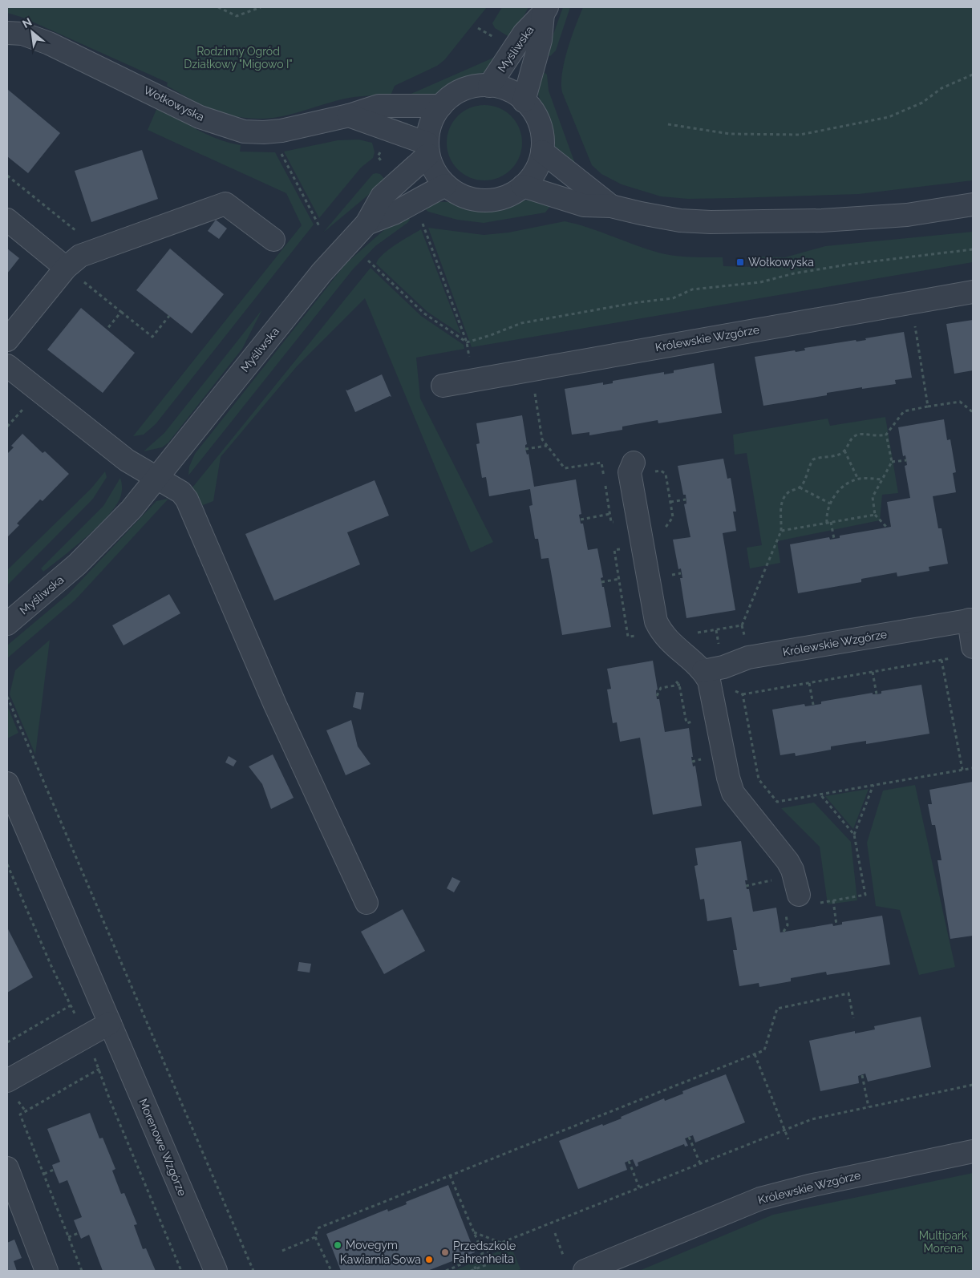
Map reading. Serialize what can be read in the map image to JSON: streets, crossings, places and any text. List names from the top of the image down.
{
  "streets": {
    "street": [
      "Myśliwska",
      "Wołkowyska",
      "Królewskie Wzgórze",
      "Morenowe Wzgórze"
    ]
  },
  "crossings": [
    ["Myśliwska", "Wołkowyska"]
  ],
  "parks": ["Rodzinny Ogród Działkowy \"Migowo I\"", "Multipark Morena"],
  "places": {
    "transit": ["Wołkowyska"],
    "other": ["Movegym", "Przedszkole Fahrenheita", "Kawiarnia Sowa"]
  },
  "north": "top left"
}
